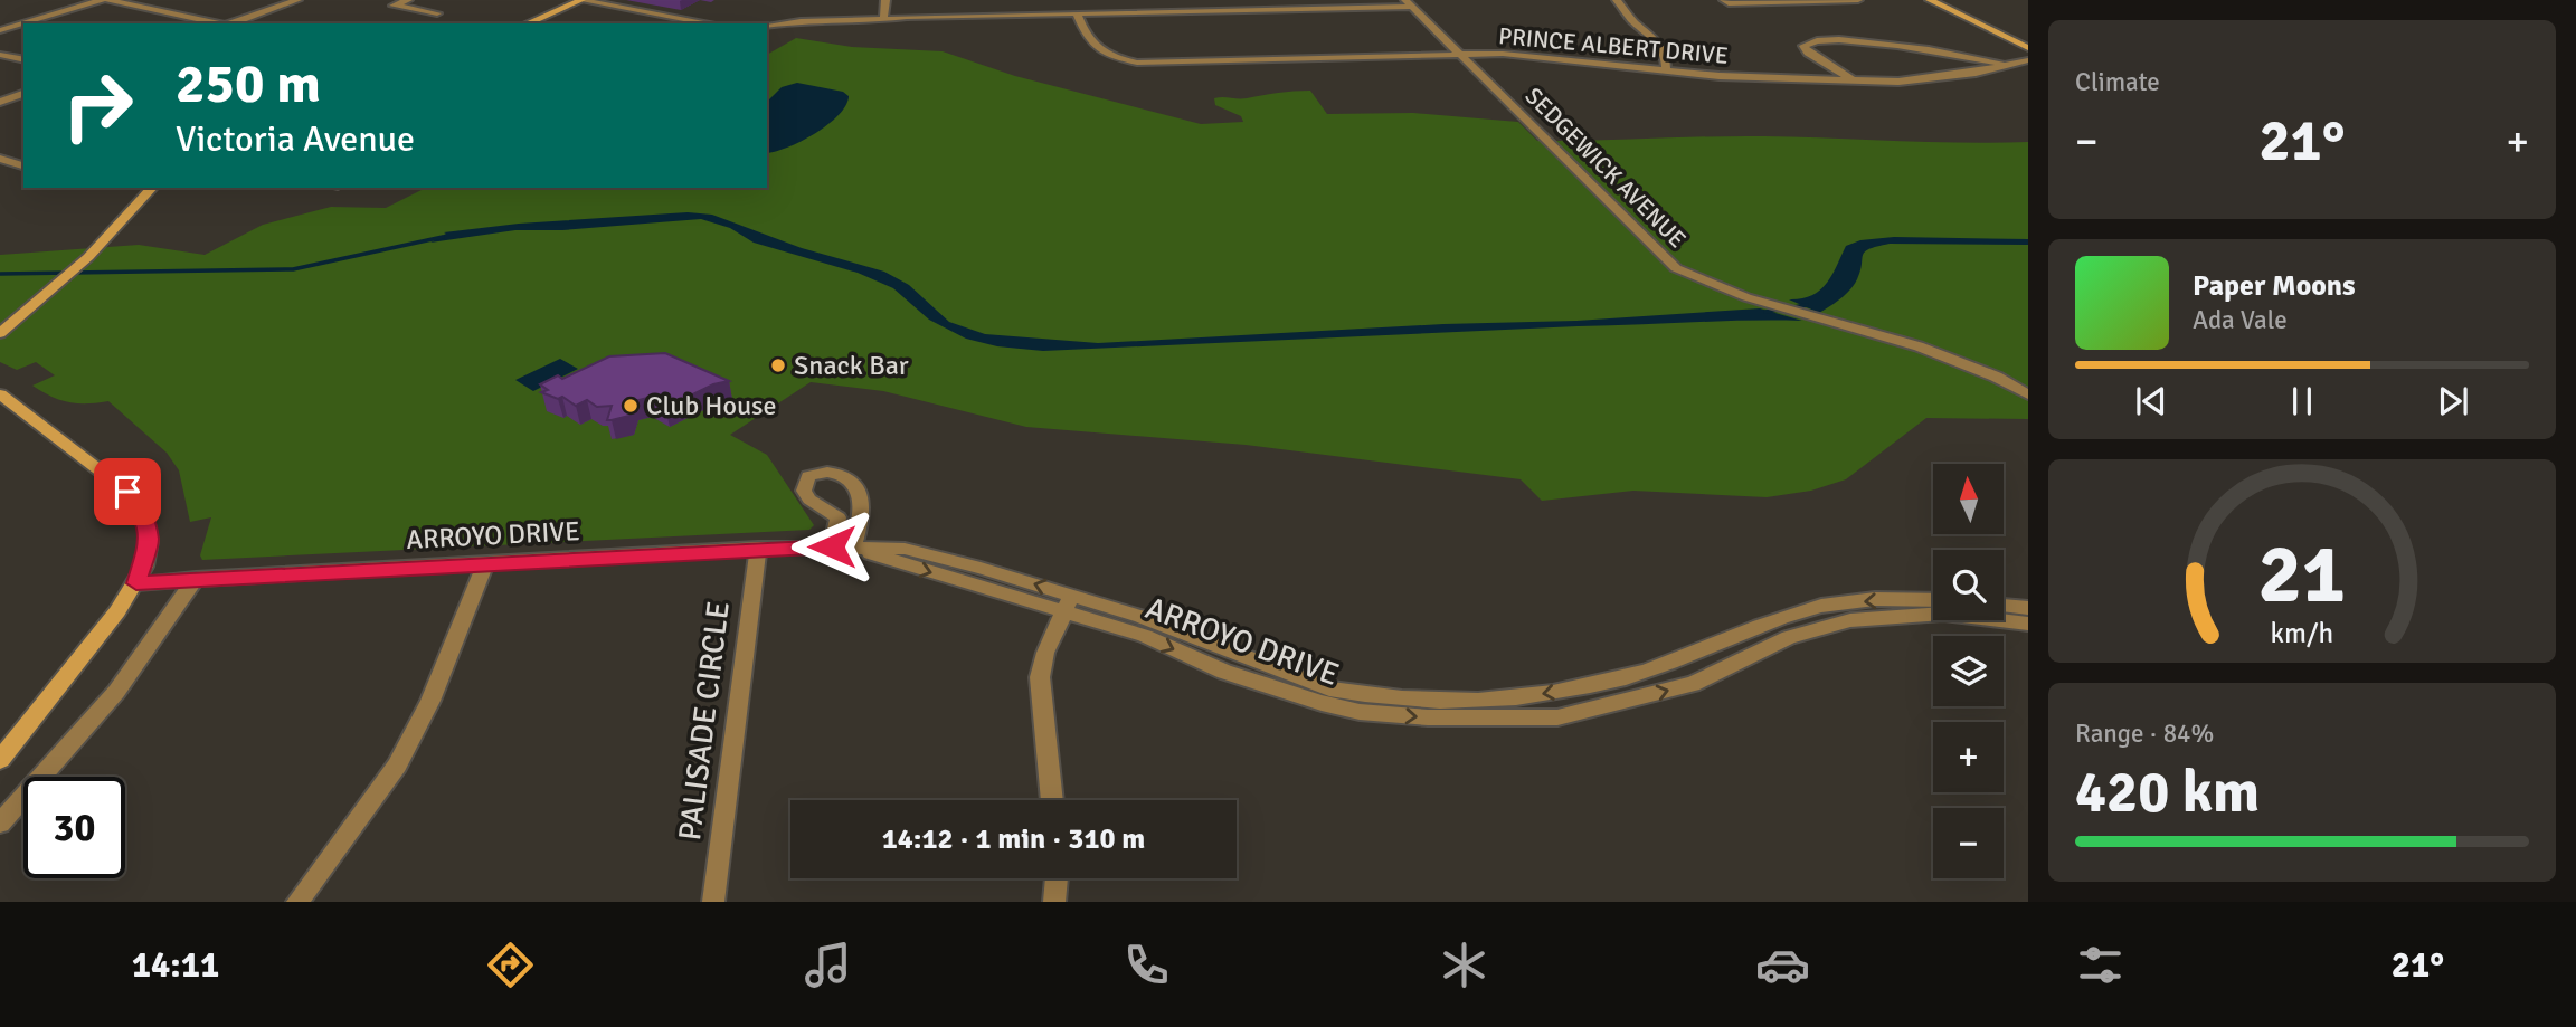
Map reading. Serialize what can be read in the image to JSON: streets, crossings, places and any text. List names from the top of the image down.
{
  "streets": {
    "street": [
      "PRINCE ALBERT DRIVE",
      "SEDGEWICK AVENUE",
      "ARROYO DRIVE",
      "PALISADE CIRCLE"
    ]
  },
  "crossings": [
    ["PRINCE ALBERT DRIVE", "SEDGEWICK AVENUE"],
    ["ARROYO DRIVE", "PALISADE CIRCLE"]
  ],
  "places": ["Snack Bar", "Club House"],
  "north": "top",
  "page": {
    "tile": [
      "Climate",
      ["Range · 84%", "420 km"]
    ],
    "turn": ["250 m", "Victoria Avenue"],
    "heat": ["−", "21°", "+"],
    "song": ["Paper Moons", "Ada Vale"],
    "map_buttons": ["+", "−"],
    "limit": "30",
    "trip": "14:12 · 1 min · 310 m",
    "tabs": ["14:11", "21°"],
    "gauge": ["21", "km/h"]
  }
}
